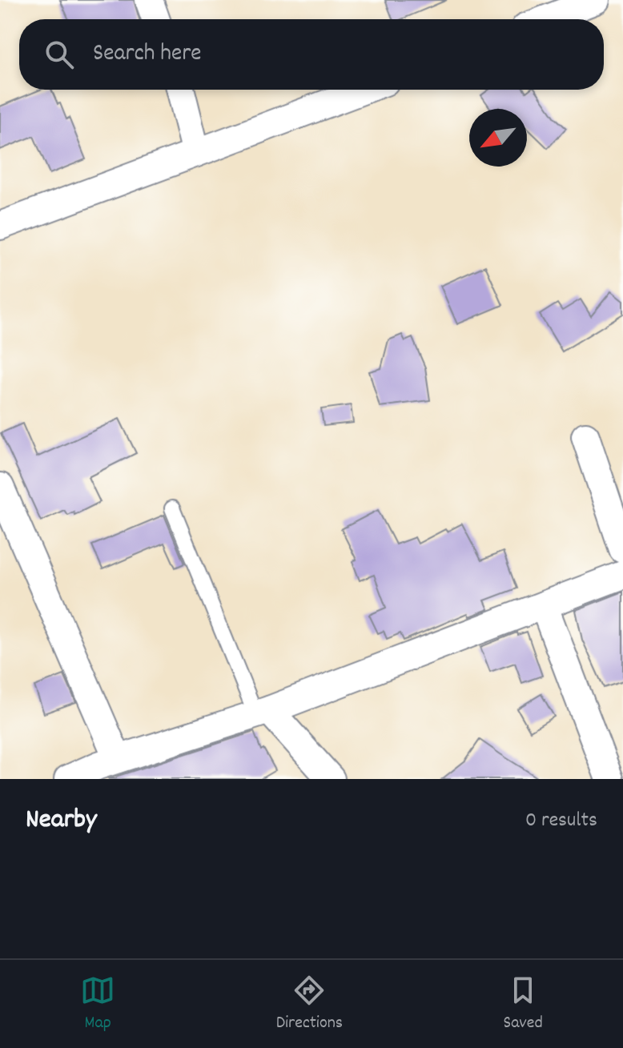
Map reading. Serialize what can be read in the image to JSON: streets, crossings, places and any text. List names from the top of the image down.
{
  "north": "bottom left",
  "page": {
    "search": "Search here",
    "heading": ["Nearby", "0 results"],
    "nav": ["Map", "Directions", "Saved"]
  }
}
